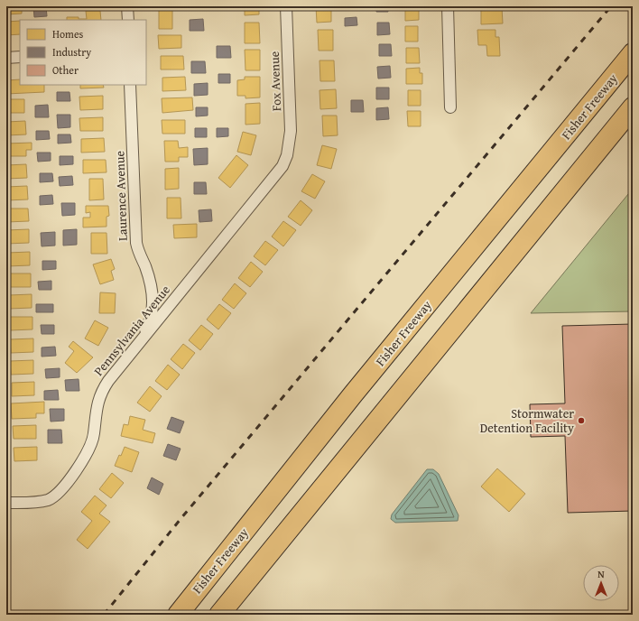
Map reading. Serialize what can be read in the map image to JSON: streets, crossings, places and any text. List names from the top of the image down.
{
  "streets": {
    "highway": ["Fisher Freeway"],
    "street": ["Fox Avenue", "Laurence Avenue", "Pennsylvania Avenue"]
  },
  "crossings": [
    ["Fox Avenue", "Pennsylvania Avenue"],
    ["Laurence Avenue", "Pennsylvania Avenue"]
  ],
  "places": ["Stormwater Detention Facility"],
  "legend": ["Homes", "Industry", "Other"],
  "north": "top"
}
